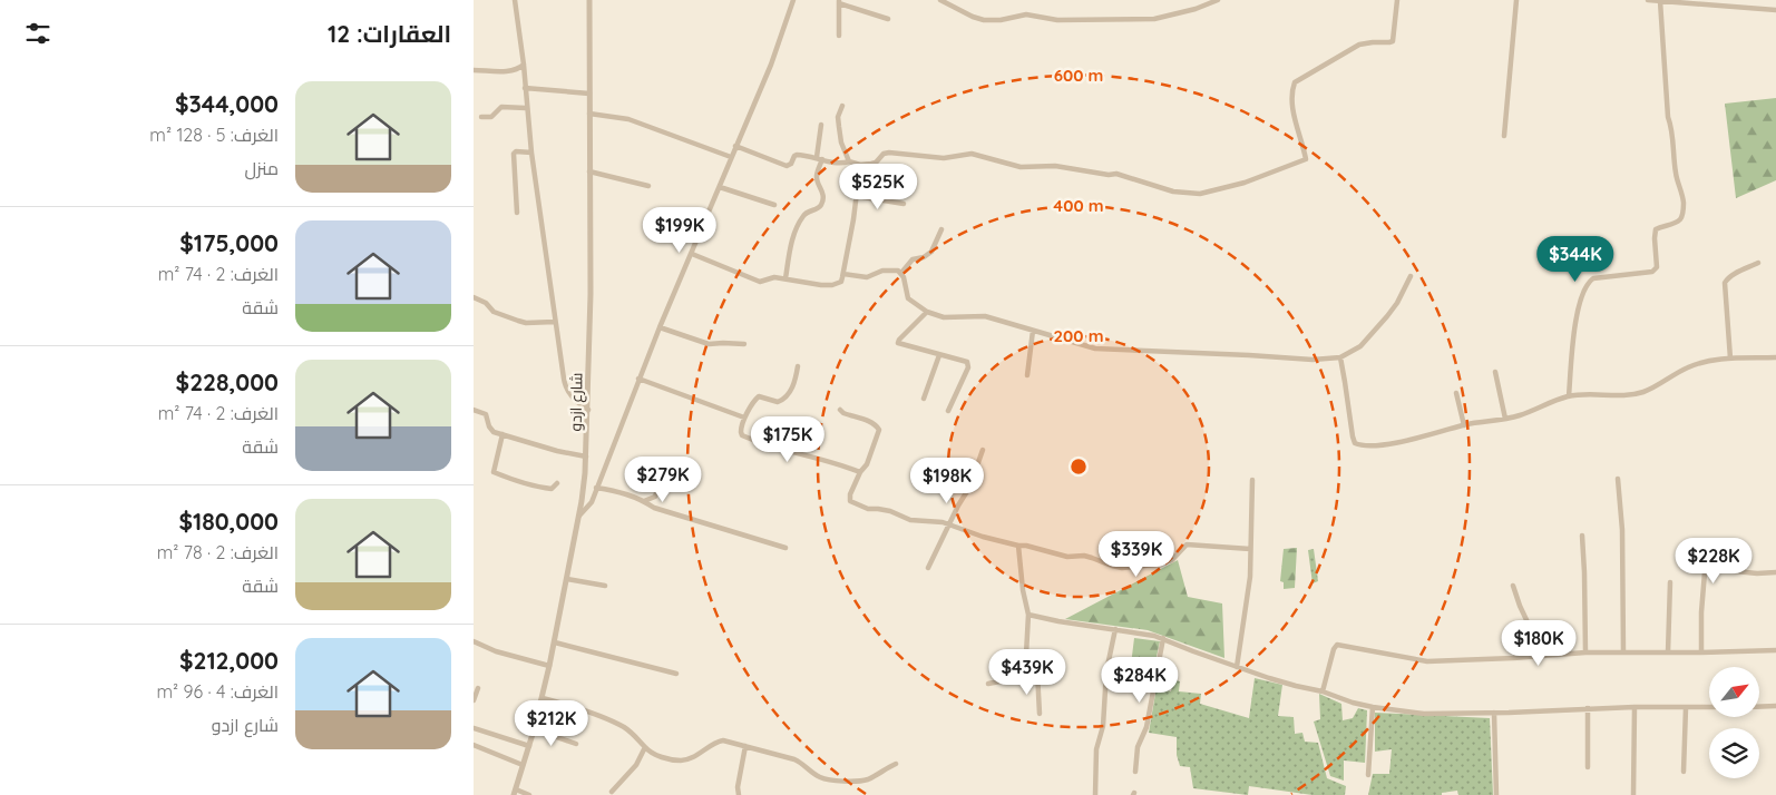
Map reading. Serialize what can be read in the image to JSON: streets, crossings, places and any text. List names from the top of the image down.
{
  "streets": {
    "street": ["شارع ازدو"]
  },
  "north": "top right",
  "page": {
    "heading": "العقارات: 12",
    "list": [
      {
        "name": "$344,000",
        "note": "الغرف: 5 · 128 m² · منزل"
      },
      {
        "name": "$175,000",
        "note": "الغرف: 2 · 74 m² · شقة"
      },
      {
        "name": "$228,000",
        "note": "الغرف: 2 · 74 m² · شقة"
      },
      {
        "name": "$180,000",
        "note": "الغرف: 2 · 78 m² · شقة"
      },
      {
        "name": "$212,000",
        "note": "الغرف: 4 · 96 m² · شارع ازدو"
      }
    ],
    "price": [
      "$525K",
      "$199K",
      "$344K",
      "$175K",
      "$279K",
      "$198K",
      "$339K",
      "$228K",
      "$180K",
      "$439K",
      "$284K",
      "$212K"
    ]
  },
  "rings": ["600 m", "400 m", "200 m"]
}
